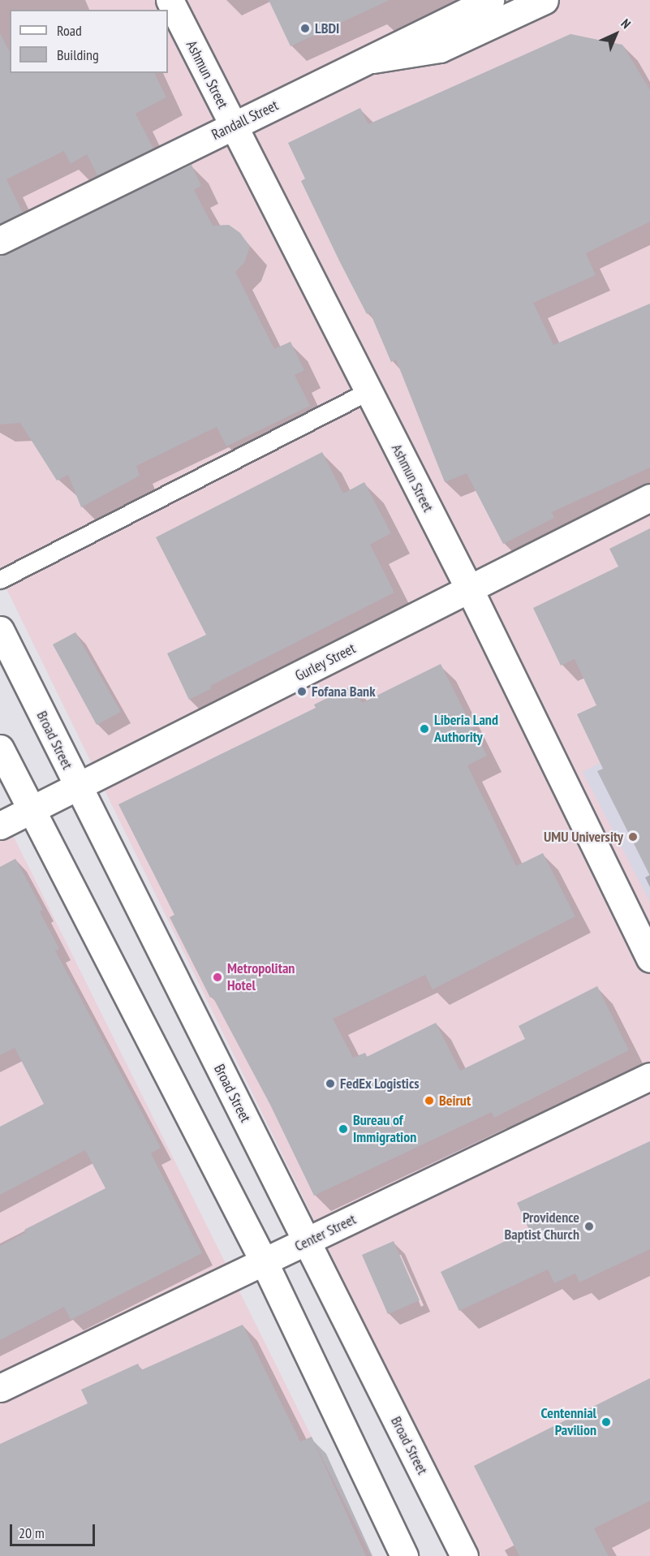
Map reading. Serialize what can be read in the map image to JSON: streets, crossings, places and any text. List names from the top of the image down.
{
  "streets": {
    "street": [
      "Ashmun Street",
      "Randall Street",
      "Gurley Street",
      "Broad Street",
      "Center Street"
    ]
  },
  "crossings": [
    ["Ashmun Street", "Randall Street"],
    ["Ashmun Street", "Gurley Street"],
    ["Gurley Street", "Broad Street"],
    ["Broad Street", "Center Street"]
  ],
  "places": [
    "LBDI",
    "Fofana Bank",
    "Liberia Land Authority",
    "UMU University",
    "Metropolitan Hotel",
    "FedEx Logistics",
    "Beirut",
    "Bureau of Immigration",
    "Providence Baptist Church",
    "Centennial Pavilion"
  ],
  "legend": ["Road", "Building"],
  "scale_bar": "20 m",
  "north": "top right"
}
